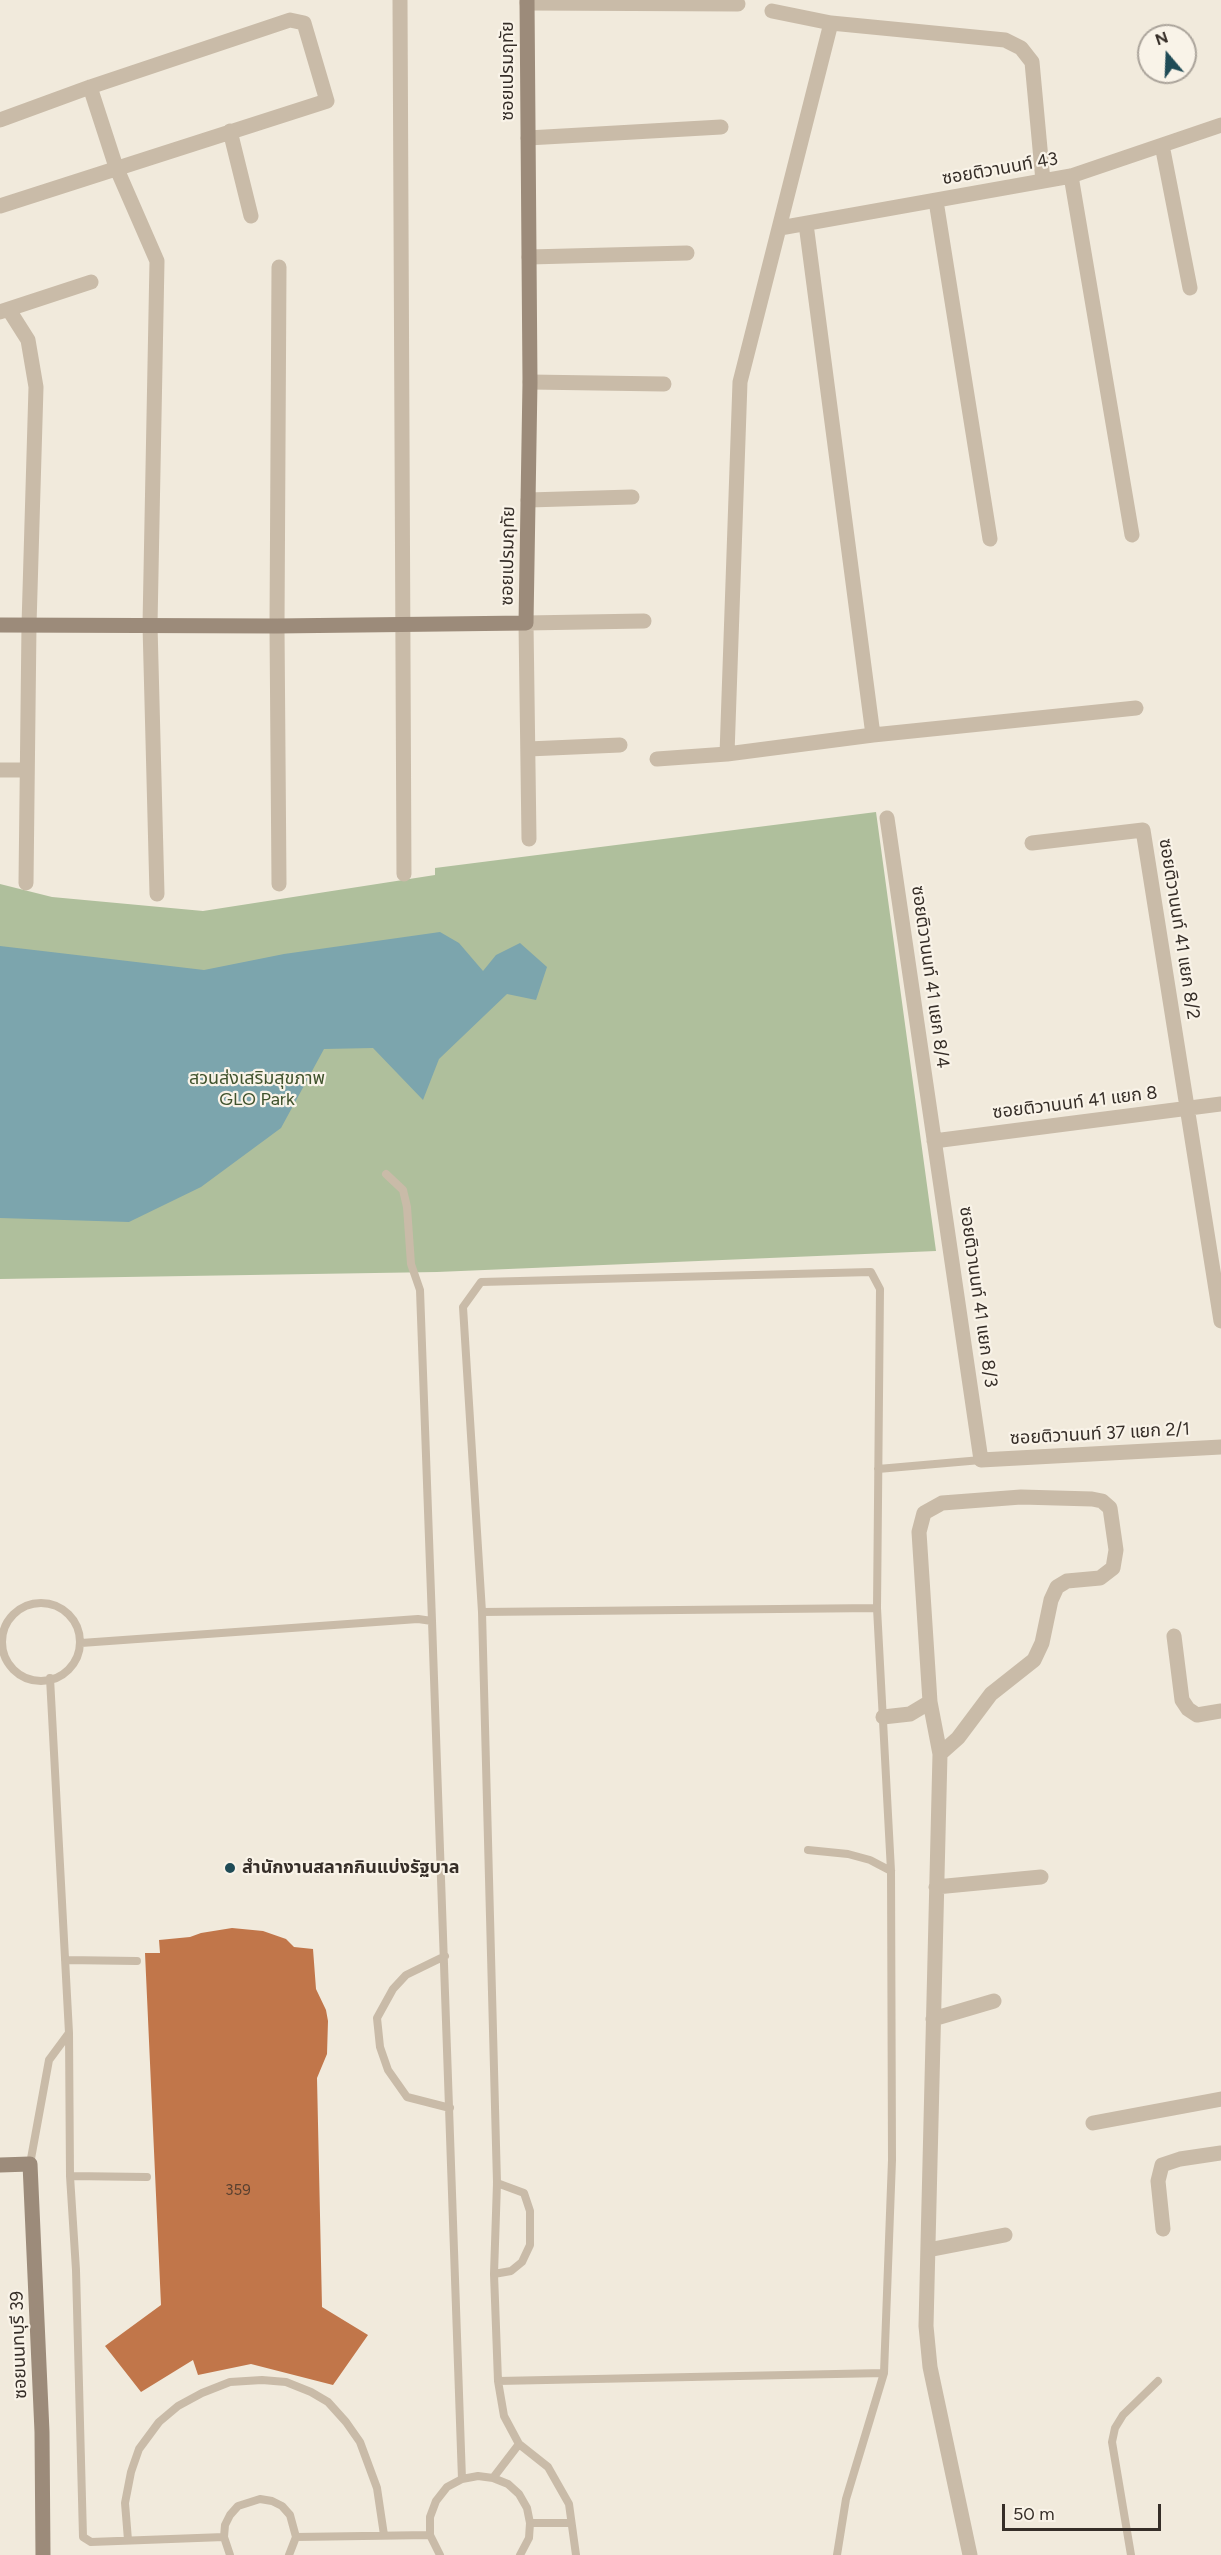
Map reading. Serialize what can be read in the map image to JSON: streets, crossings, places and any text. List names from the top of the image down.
{
  "streets": {
    "street": [
      "ซอยเปรมฤทัย",
      "ซอยติวานนท์ 43",
      "ซอยติวานนท์ 41 แยก 8/2",
      "ซอยติวานนท์ 41 แยก 8/4",
      "ซอยติวานนท์ 41 แยก 8",
      "ซอยติวานนท์ 41 แยก 8/3",
      "ซอยติวานนท์ 37 แยก 2/1",
      "ซอยนนทบุรี 39"
    ]
  },
  "crossings": [
    ["ซอยติวานนท์ 41 แยก 8/2", "ซอยติวานนท์ 41 แยก 8"],
    ["ซอยติวานนท์ 41 แยก 8/4", "ซอยติวานนท์ 41 แยก 8"],
    ["ซอยติวานนท์ 41 แยก 8/4", "ซอยติวานนท์ 41 แยก 8/3"],
    ["ซอยติวานนท์ 41 แยก 8", "ซอยติวานนท์ 41 แยก 8/3"],
    ["ซอยติวานนท์ 41 แยก 8/3", "ซอยติวานนท์ 37 แยก 2/1"]
  ],
  "parks": ["สวนส่งเสริมสุขภาพ GLO Park"],
  "places": ["สำนักงานสลากกินแบ่งรัฐบาล"],
  "house_numbers": ["359"],
  "scale_bar": "50 m",
  "north": "top"
}
